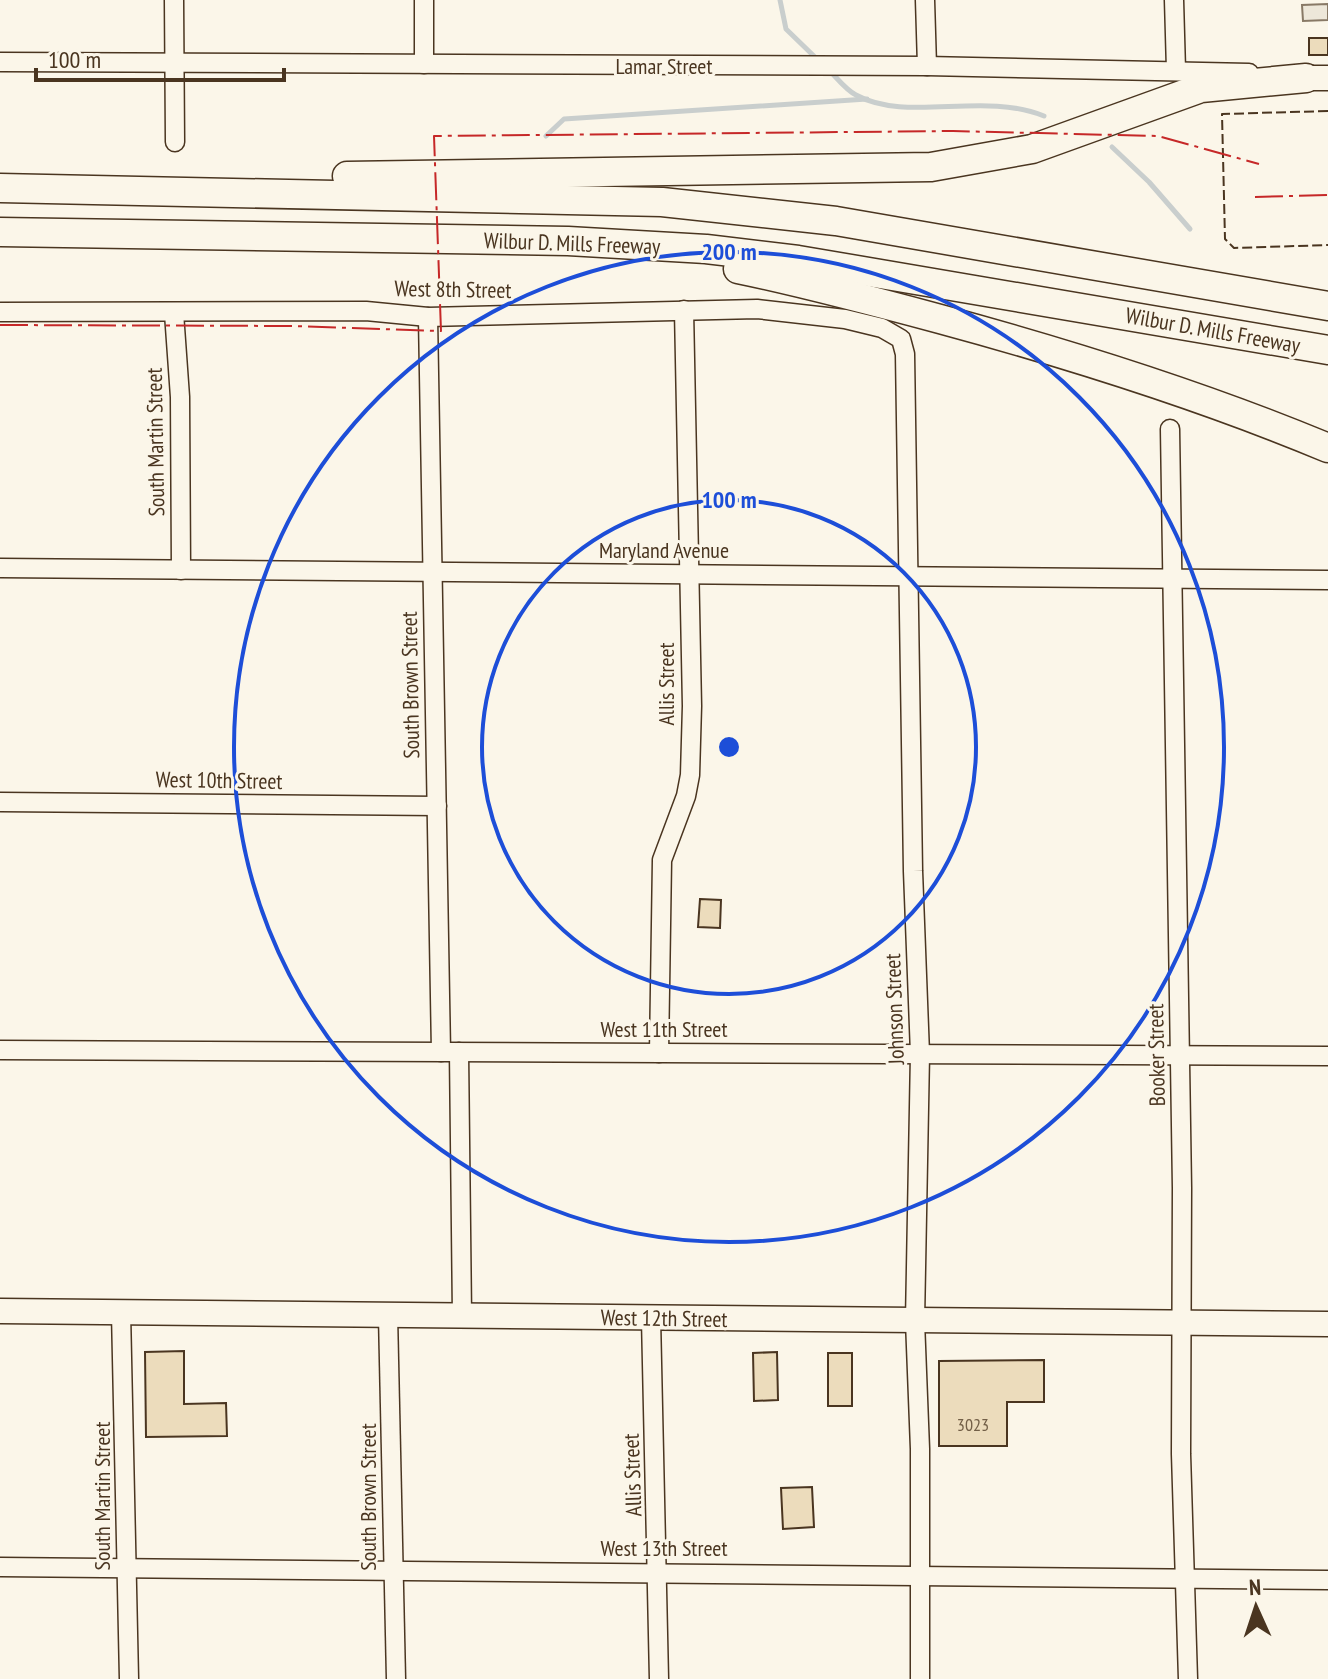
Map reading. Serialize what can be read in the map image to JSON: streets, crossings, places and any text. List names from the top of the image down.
{
  "streets": {
    "highway": ["Wilbur D. Mills Freeway"],
    "main road": ["West 12th Street"],
    "street": [
      "Lamar Street",
      "West 8th Street",
      "South Martin Street",
      "Maryland Avenue",
      "Allis Street",
      "South Brown Street",
      "West 10th Street",
      "Johnson Street",
      "West 11th Street",
      "Booker Street",
      "West 13th Street"
    ]
  },
  "crossings": [
    ["West 8th Street", "South Martin Street"],
    ["West 8th Street", "Allis Street"],
    ["West 8th Street", "South Brown Street"],
    ["West 8th Street", "Johnson Street"],
    ["South Martin Street", "Maryland Avenue"],
    ["South Martin Street", "West 12th Street"],
    ["South Martin Street", "West 13th Street"],
    ["Maryland Avenue", "Allis Street"],
    ["Maryland Avenue", "South Brown Street"],
    ["Maryland Avenue", "Johnson Street"],
    ["Maryland Avenue", "Booker Street"],
    ["Allis Street", "West 11th Street"],
    ["Allis Street", "West 12th Street"],
    ["Allis Street", "West 13th Street"],
    ["South Brown Street", "West 10th Street"],
    ["South Brown Street", "West 11th Street"],
    ["South Brown Street", "West 12th Street"],
    ["South Brown Street", "West 13th Street"],
    ["Johnson Street", "West 11th Street"],
    ["Johnson Street", "West 12th Street"],
    ["Johnson Street", "West 13th Street"],
    ["West 11th Street", "Booker Street"],
    ["Booker Street", "West 12th Street"],
    ["Booker Street", "West 13th Street"]
  ],
  "house_numbers": ["3023"],
  "scale_bar": "100 m",
  "north": "top",
  "rings": ["200 m", "100 m"]
}
